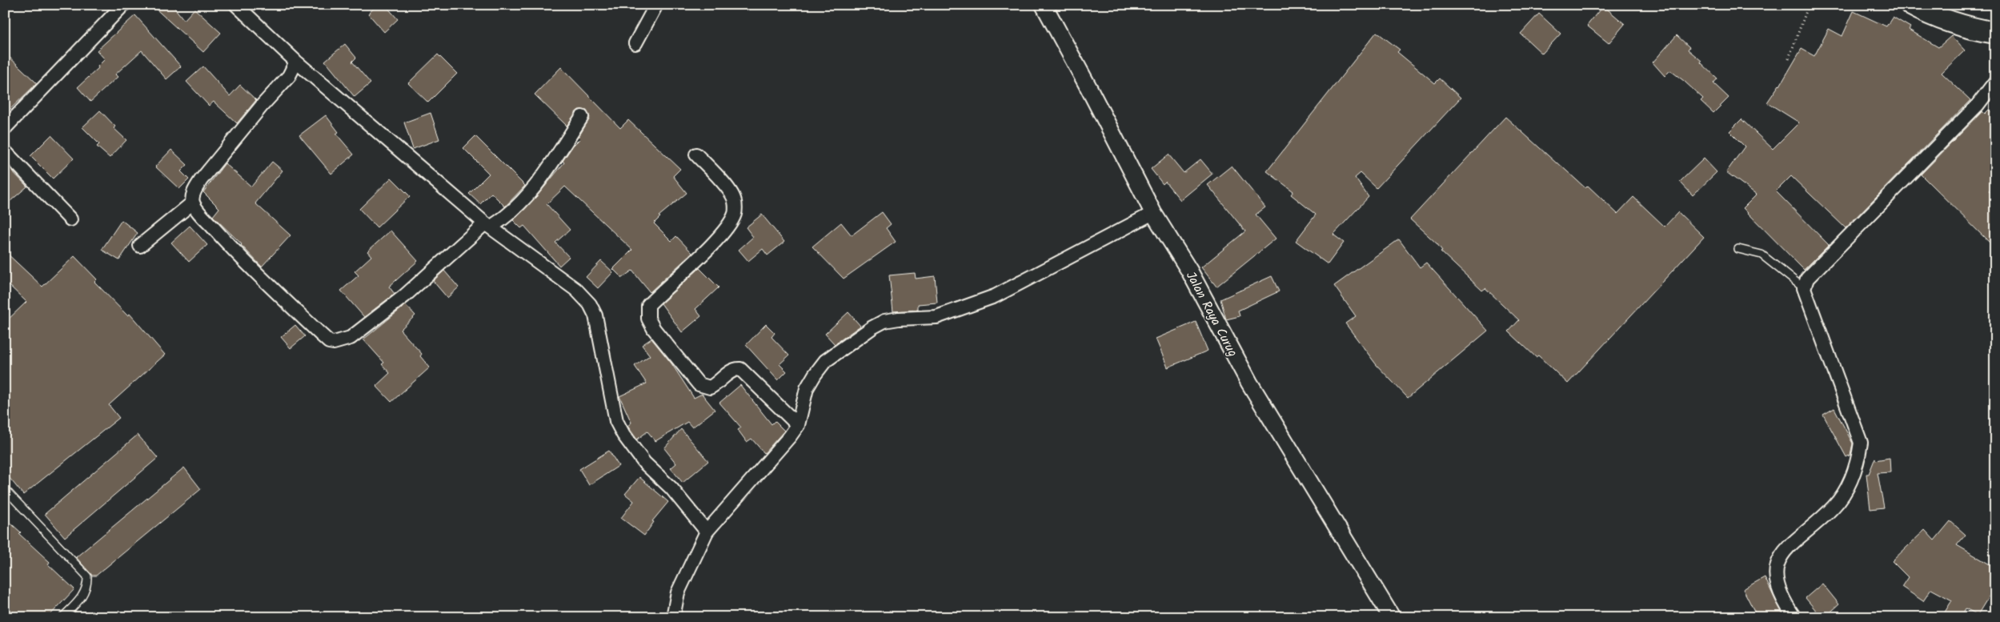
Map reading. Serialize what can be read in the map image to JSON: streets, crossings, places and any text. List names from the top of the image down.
{
  "streets": {
    "street": ["Jalan Raya Curug"]
  }
}
